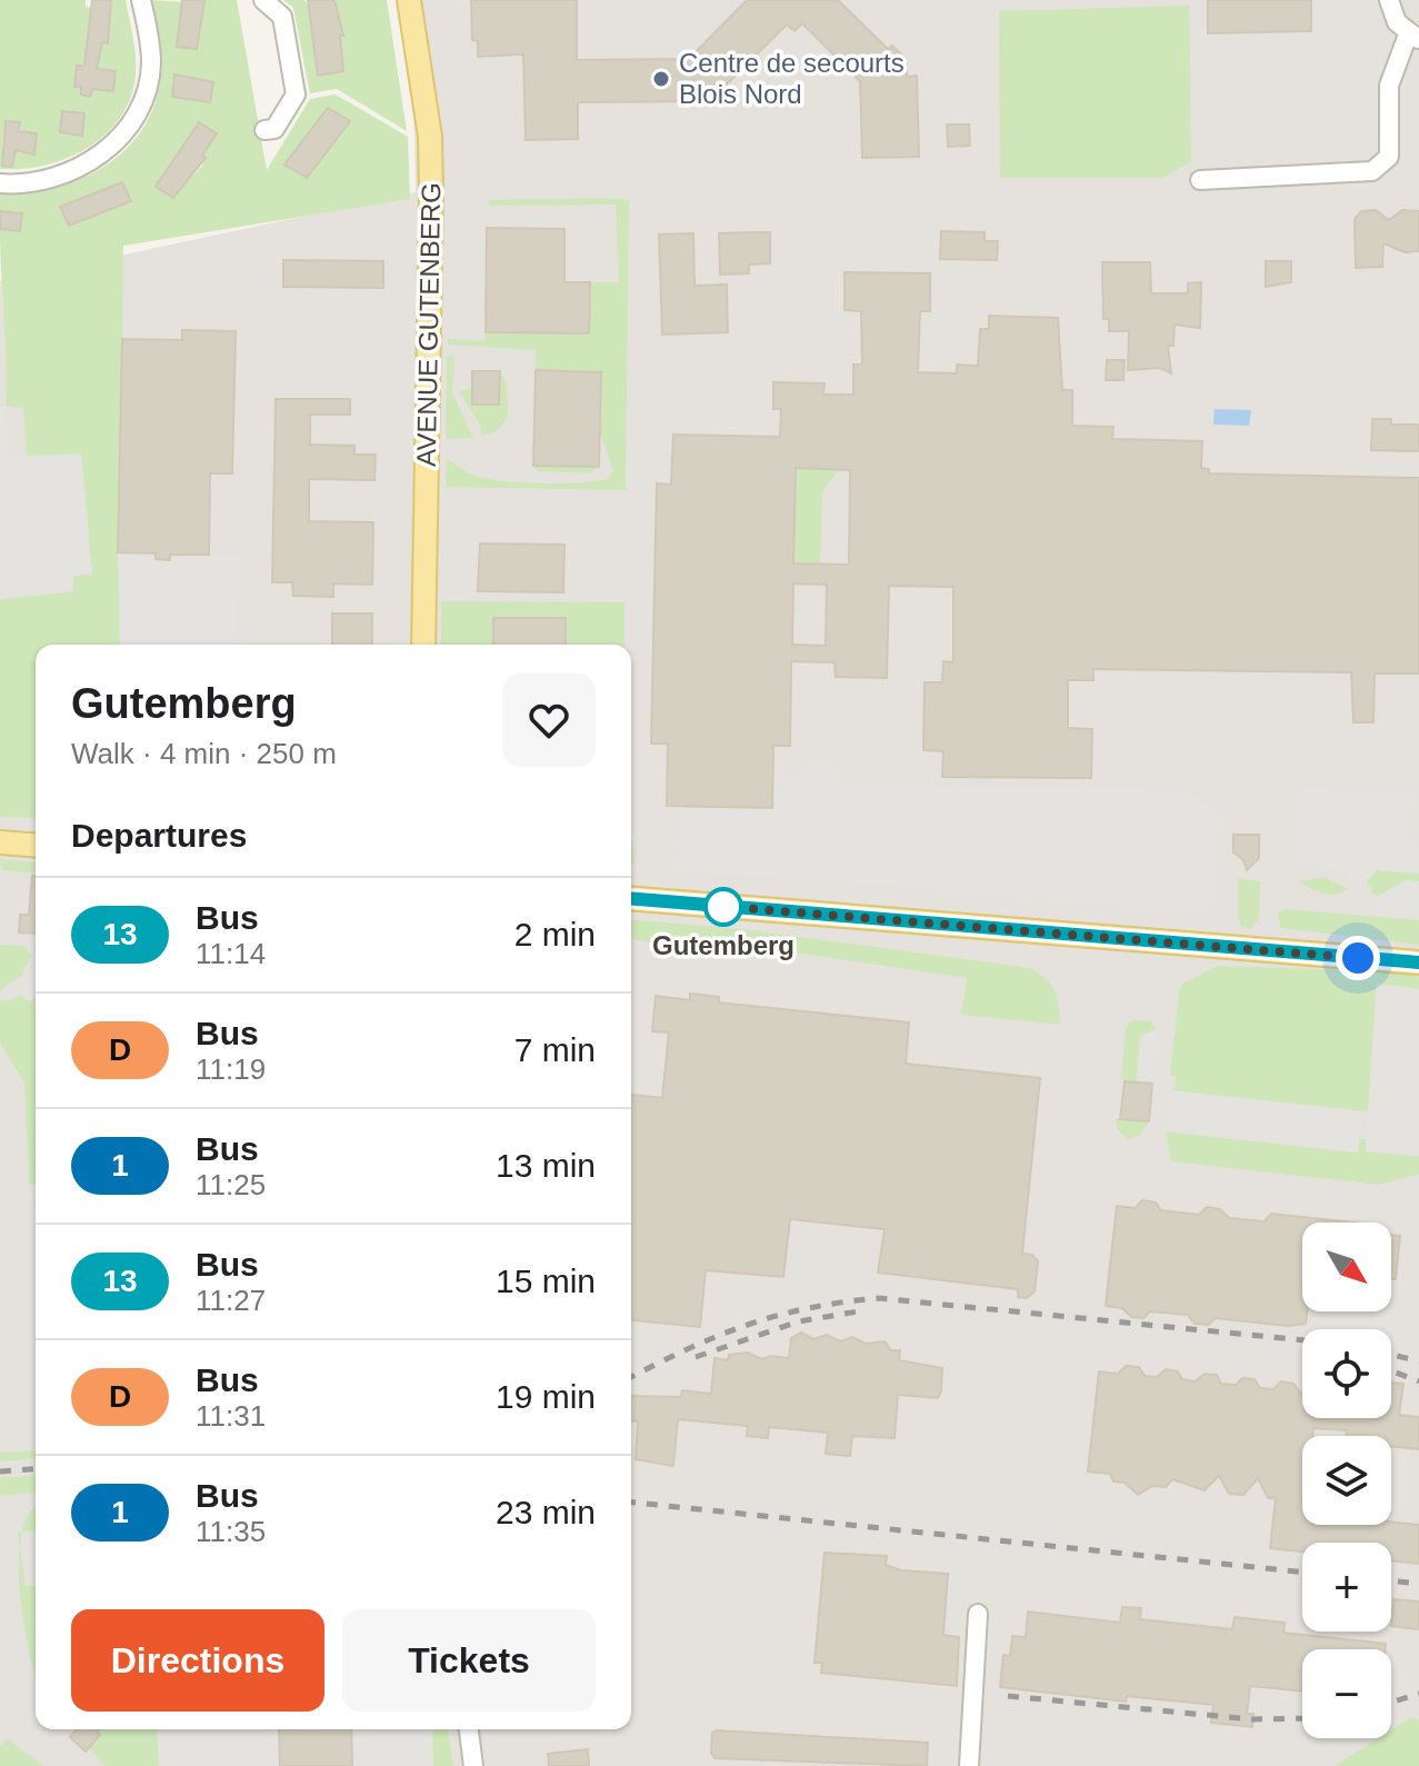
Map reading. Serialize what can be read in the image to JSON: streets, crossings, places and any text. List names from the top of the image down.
{
  "streets": {
    "main road": ["AVENUE GUTENBERG"]
  },
  "places": ["Centre de secourts Blois Nord", "Gutemberg"],
  "lines": ["bus line 13"],
  "north": "bottom right",
  "page": {
    "heading": [
      ["Gutemberg", "Walk · 4 min · 250 m"],
      "Departures"
    ],
    "list": [
      {
        "mark": "13",
        "name": "Bus",
        "note": "11:14",
        "value": "2 min"
      },
      {
        "mark": "D",
        "name": "Bus",
        "note": "11:19",
        "value": "7 min"
      },
      {
        "mark": "1",
        "name": "Bus",
        "note": "11:25",
        "value": "13 min"
      },
      {
        "mark": "13",
        "name": "Bus",
        "note": "11:27",
        "value": "15 min"
      },
      {
        "mark": "D",
        "name": "Bus",
        "note": "11:31",
        "value": "19 min"
      },
      {
        "mark": "1",
        "name": "Bus",
        "note": "11:35",
        "value": "23 min"
      }
    ],
    "map_buttons": ["+", "−"],
    "buttons": ["Directions", "Tickets"]
  }
}
